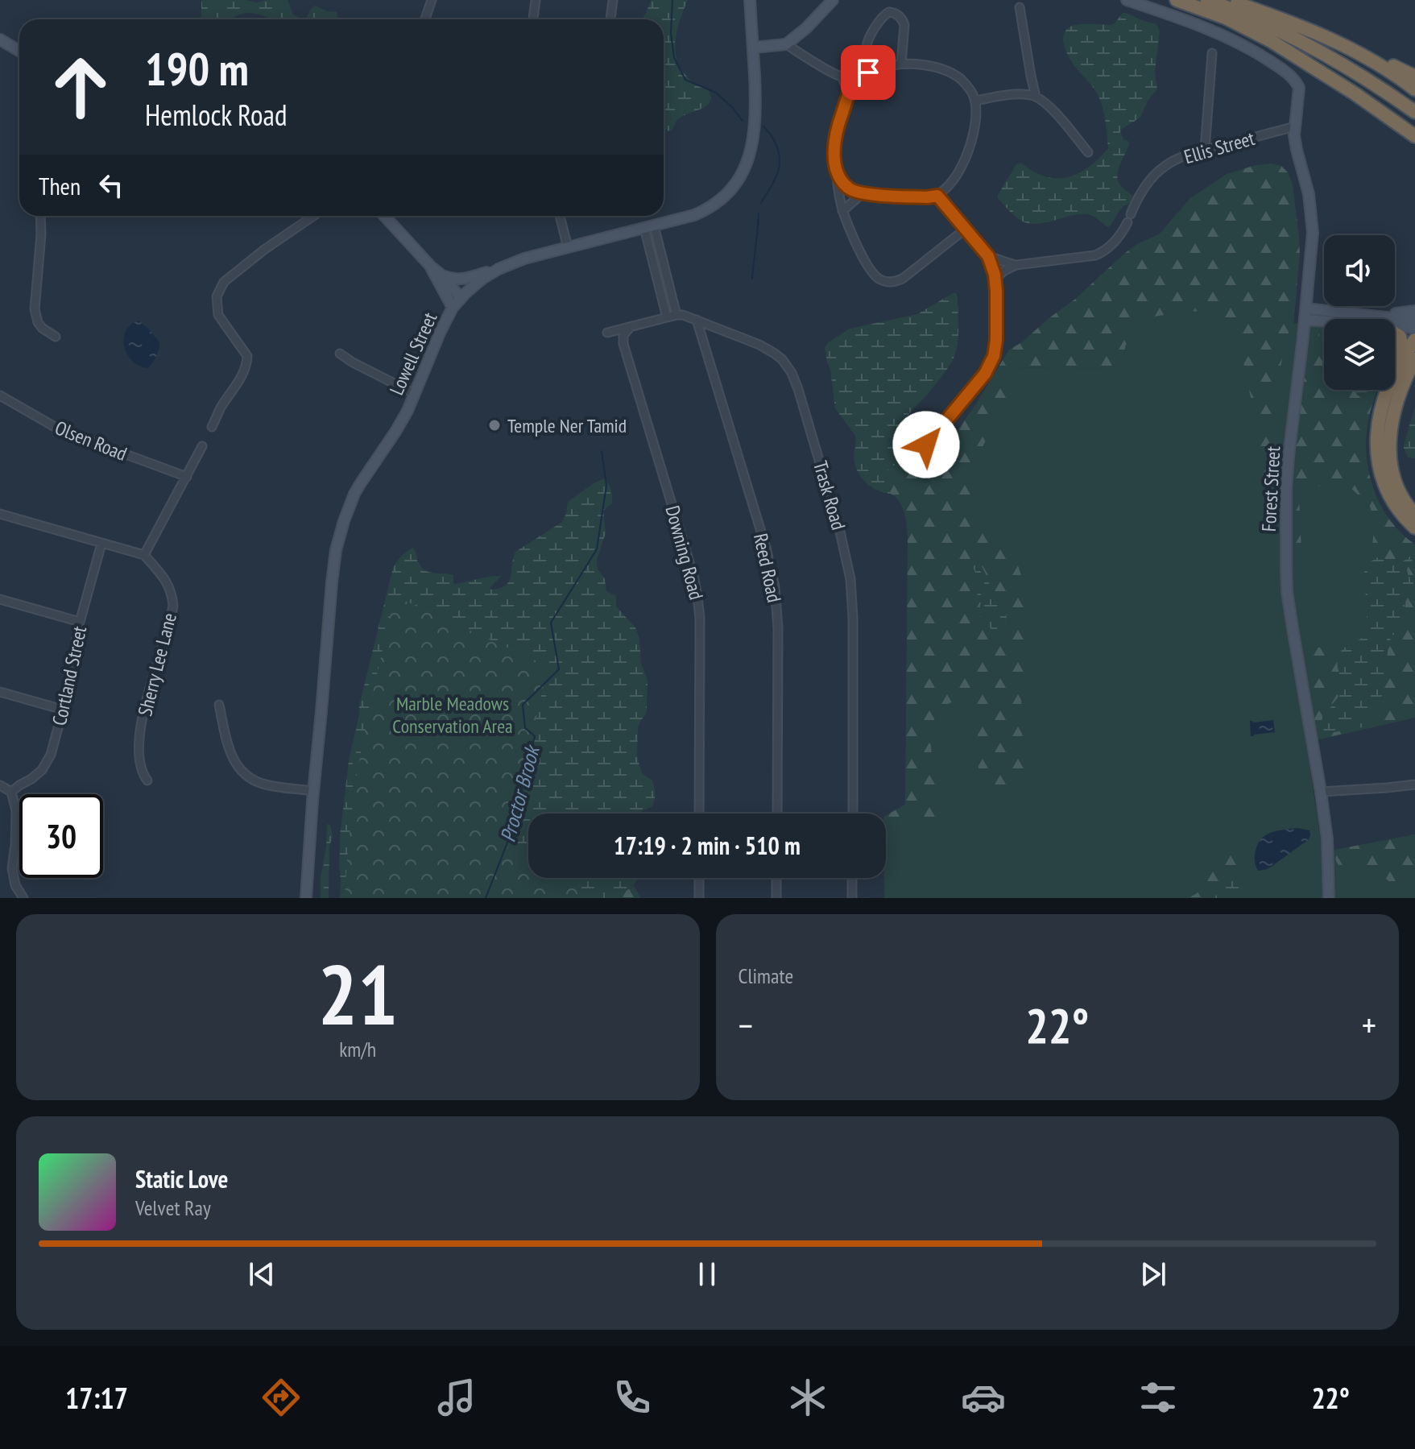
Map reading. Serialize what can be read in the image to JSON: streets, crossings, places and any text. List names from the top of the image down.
{
  "streets": {
    "street": [
      "Ellis Street",
      "Lowell Street",
      "Olsen Road",
      "Forest Street",
      "Trask Road",
      "Downing Road",
      "Reed Road",
      "Sherry Lee Lane",
      "Cortland Street"
    ]
  },
  "crossings": [
    ["Ellis Street", "Forest Street"],
    ["Trask Road", "Downing Road"],
    ["Trask Road", "Reed Road"]
  ],
  "water": ["Proctor Brook"],
  "parks": ["Marble Meadows Conservation Area"],
  "places": ["Temple Ner Tamid"],
  "page": {
    "turn": ["190 m", "Hemlock Road"],
    "then": "Then",
    "limit": "30",
    "trip": "17:19 · 2 min · 510 m",
    "tile": [
      ["21", "km/h"],
      "Climate"
    ],
    "heat": ["−", "22°", "+"],
    "song": ["Static Love", "Velvet Ray"],
    "tabs": ["17:17", "22°"]
  }
}
